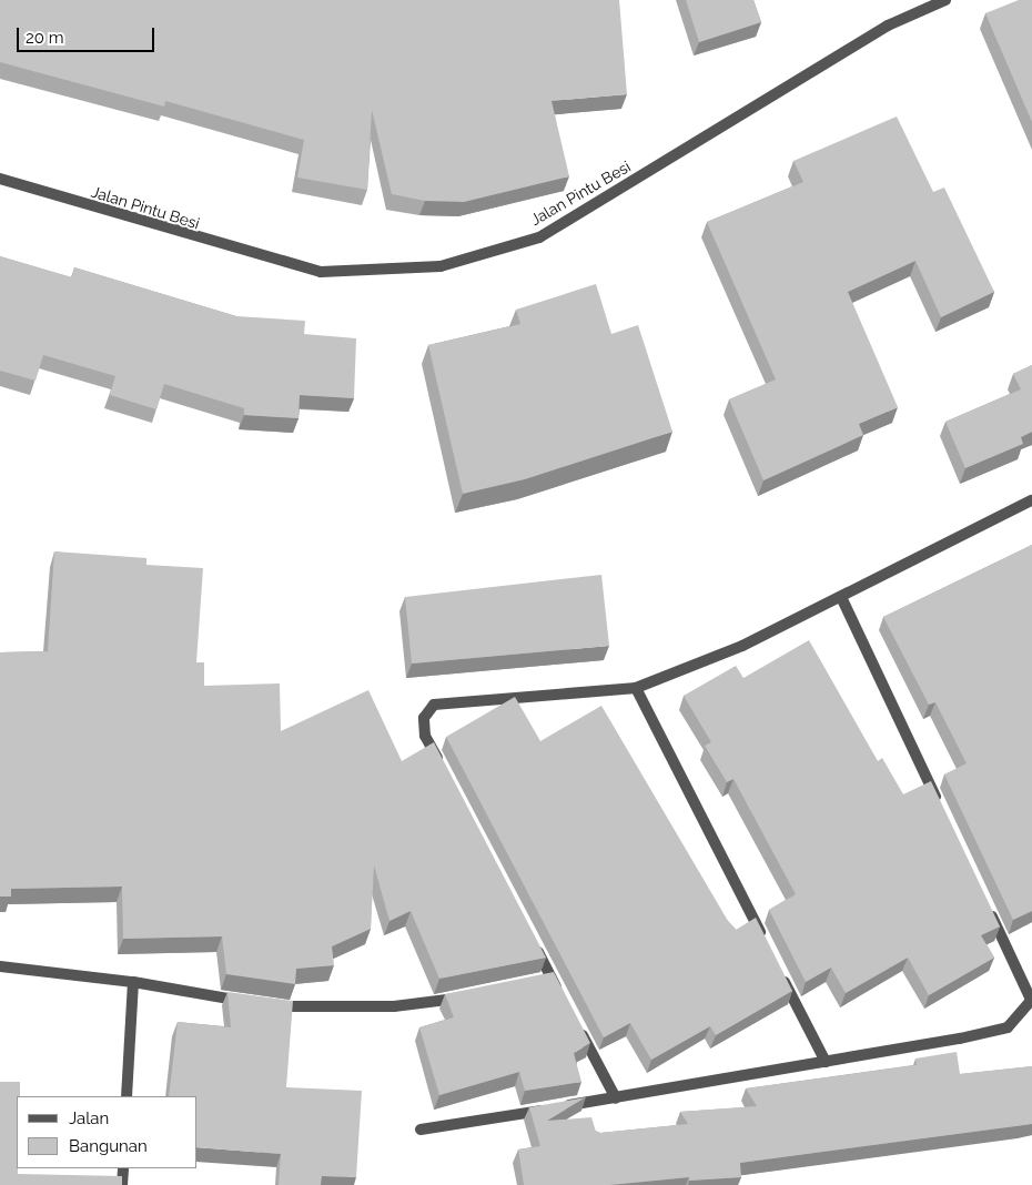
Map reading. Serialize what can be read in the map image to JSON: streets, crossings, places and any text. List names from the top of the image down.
{
  "streets": {
    "street": ["Jalan Pintu Besi"]
  },
  "legend": ["Jalan", "Bangunan"],
  "scale_bar": "20 m"
}
